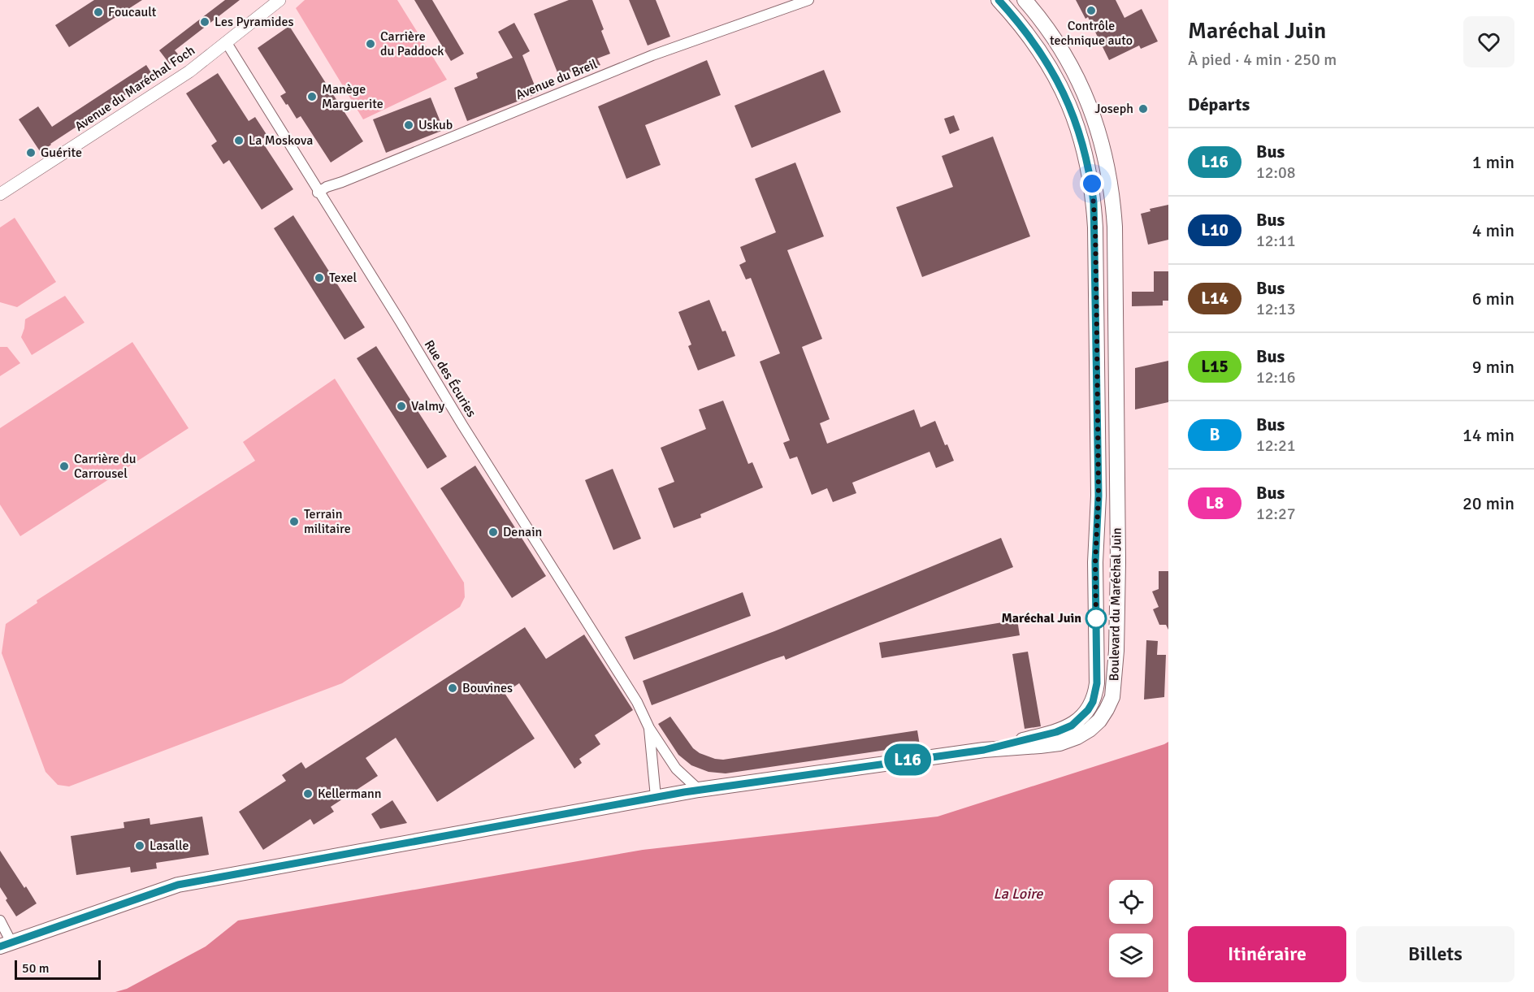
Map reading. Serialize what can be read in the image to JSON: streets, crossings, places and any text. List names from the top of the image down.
{
  "streets": {
    "main road": ["Boulevard du Maréchal Juin"],
    "street": ["Avenue du Breil", "Avenue du Maréchal Foch", "Rue des Écuries"]
  },
  "crossings": [
    ["Avenue du Breil", "Rue des Écuries"],
    ["Avenue du Maréchal Foch", "Rue des Écuries"]
  ],
  "water": ["La Loire"],
  "places": [
    "Contrôle technique auto",
    "Foucault",
    "Les Pyramides",
    "Carrière du Paddock",
    "Manège Marguerite",
    "Joseph",
    "Uskub",
    "La Moskova",
    "Guérite",
    "Texel",
    "Valmy",
    "Carrière du Carrousel",
    "Terrain militaire",
    "Denain",
    "Maréchal Juin",
    "Bouvines",
    "Kellermann",
    "Lasalle"
  ],
  "lines": ["bus line L16"],
  "scale_bar": "50 m",
  "page": {
    "on_map": "L16",
    "heading": [
      ["Maréchal Juin", "À pied · 4 min · 250 m"],
      "Départs"
    ],
    "list": [
      {
        "mark": "L16",
        "name": "Bus",
        "note": "12:08",
        "value": "1 min"
      },
      {
        "mark": "L10",
        "name": "Bus",
        "note": "12:11",
        "value": "4 min"
      },
      {
        "mark": "L14",
        "name": "Bus",
        "note": "12:13",
        "value": "6 min"
      },
      {
        "mark": "L15",
        "name": "Bus",
        "note": "12:16",
        "value": "9 min"
      },
      {
        "mark": "B",
        "name": "Bus",
        "note": "12:21",
        "value": "14 min"
      },
      {
        "mark": "L8",
        "name": "Bus",
        "note": "12:27",
        "value": "20 min"
      }
    ],
    "buttons": ["Itinéraire", "Billets"],
    "scale": "50 m"
  }
}
